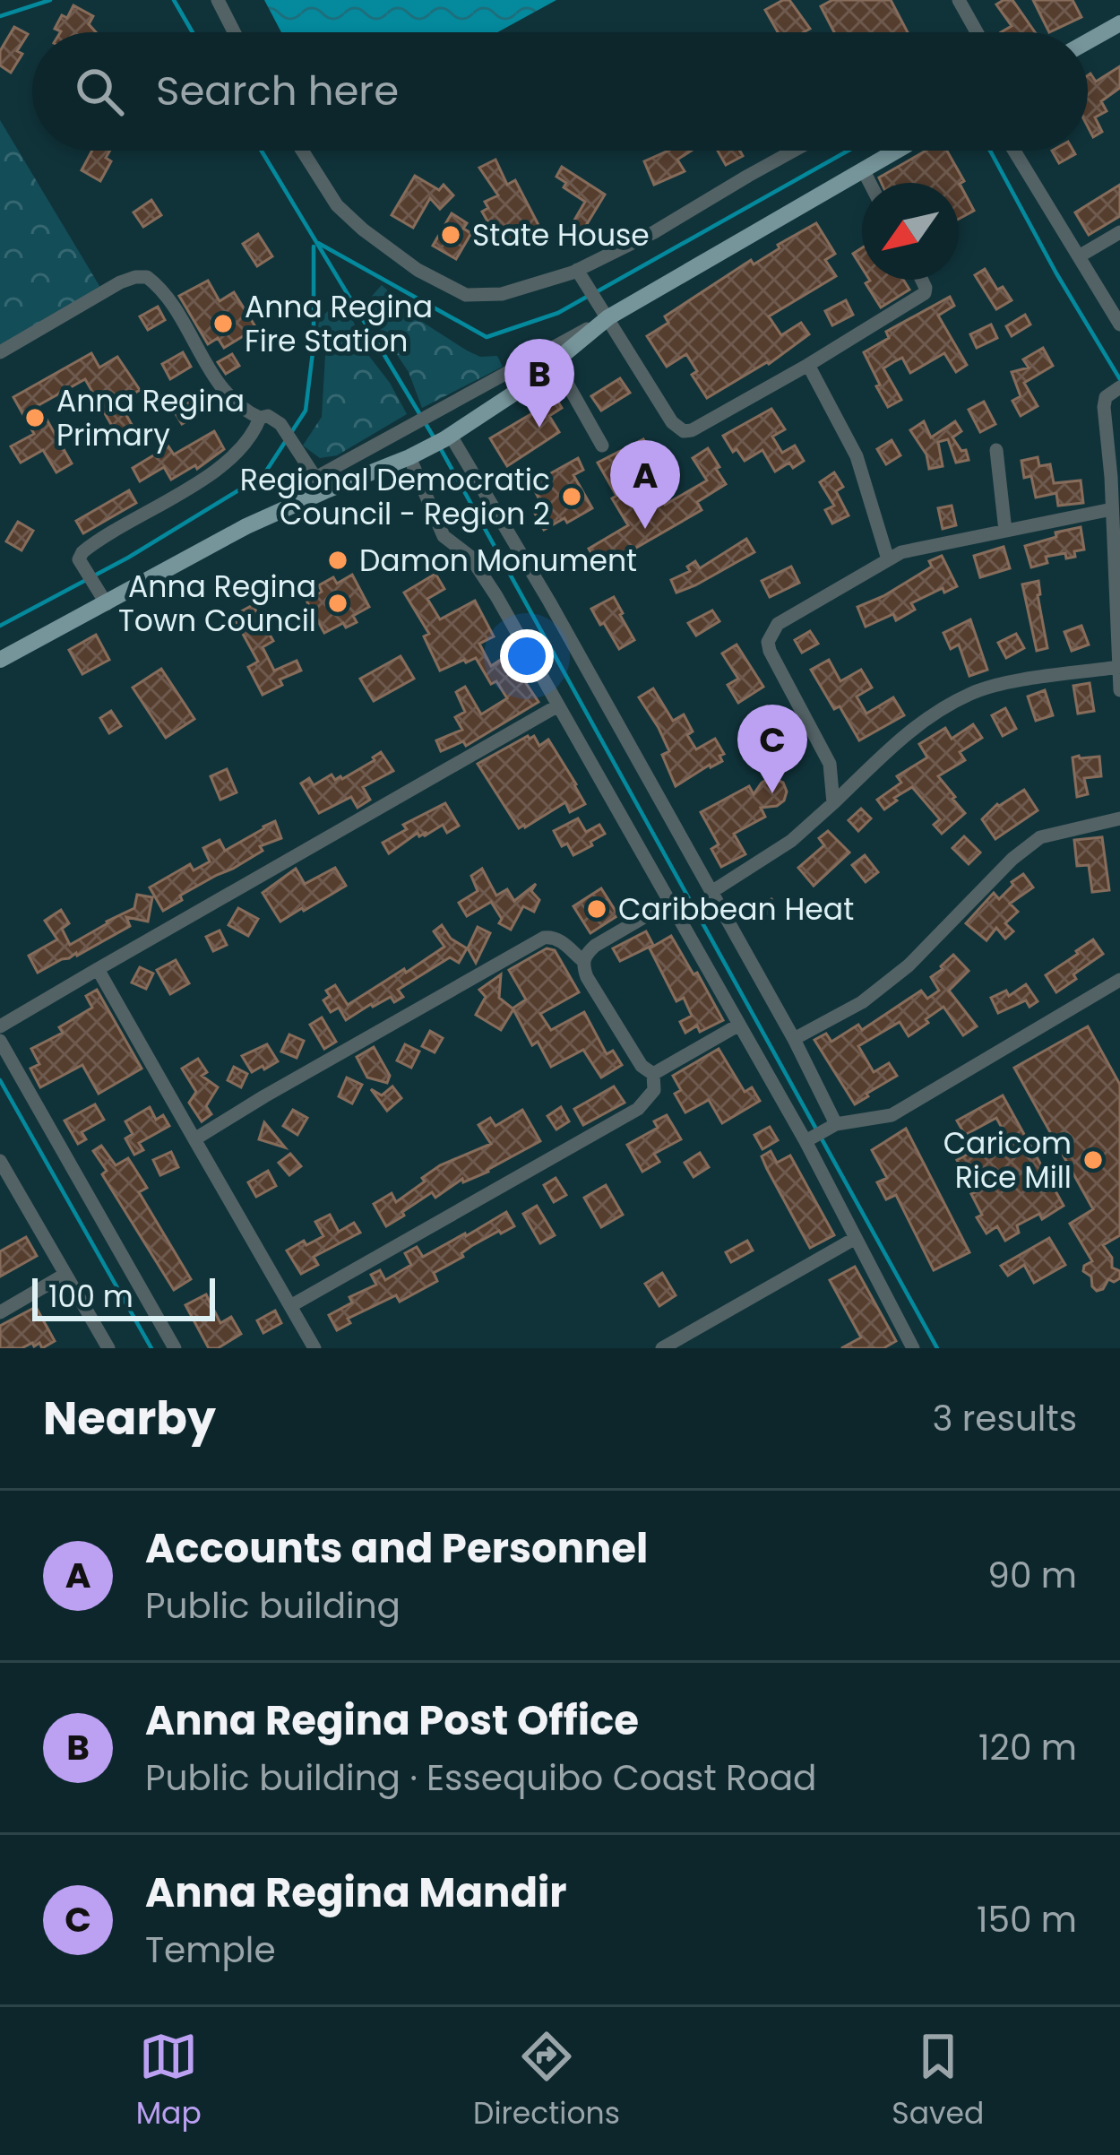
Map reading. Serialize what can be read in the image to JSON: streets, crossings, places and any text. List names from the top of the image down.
{
  "places": [
    "State House",
    "Anna Regina Fire Station",
    "Anna Regina Primary",
    "Regional Democratic Council - Region 2",
    "Damon Monument",
    "Anna Regina Town Council",
    "Caribbean Heat",
    "Caricom Rice Mill"
  ],
  "scale_bar": "100 m",
  "north": "bottom left",
  "page": {
    "search": "Search here",
    "pins": ["B", "A", "C"],
    "scale": "100 m",
    "heading": ["Nearby", "3 results"],
    "list": [
      {
        "mark": "A",
        "name": "Accounts and Personnel",
        "note": "Public building",
        "value": "90 m"
      },
      {
        "mark": "B",
        "name": "Anna Regina Post Office",
        "note": "Public building · Essequibo Coast Road",
        "value": "120 m"
      },
      {
        "mark": "C",
        "name": "Anna Regina Mandir",
        "note": "Temple",
        "value": "150 m"
      }
    ],
    "nav": ["Map", "Directions", "Saved"]
  }
}
